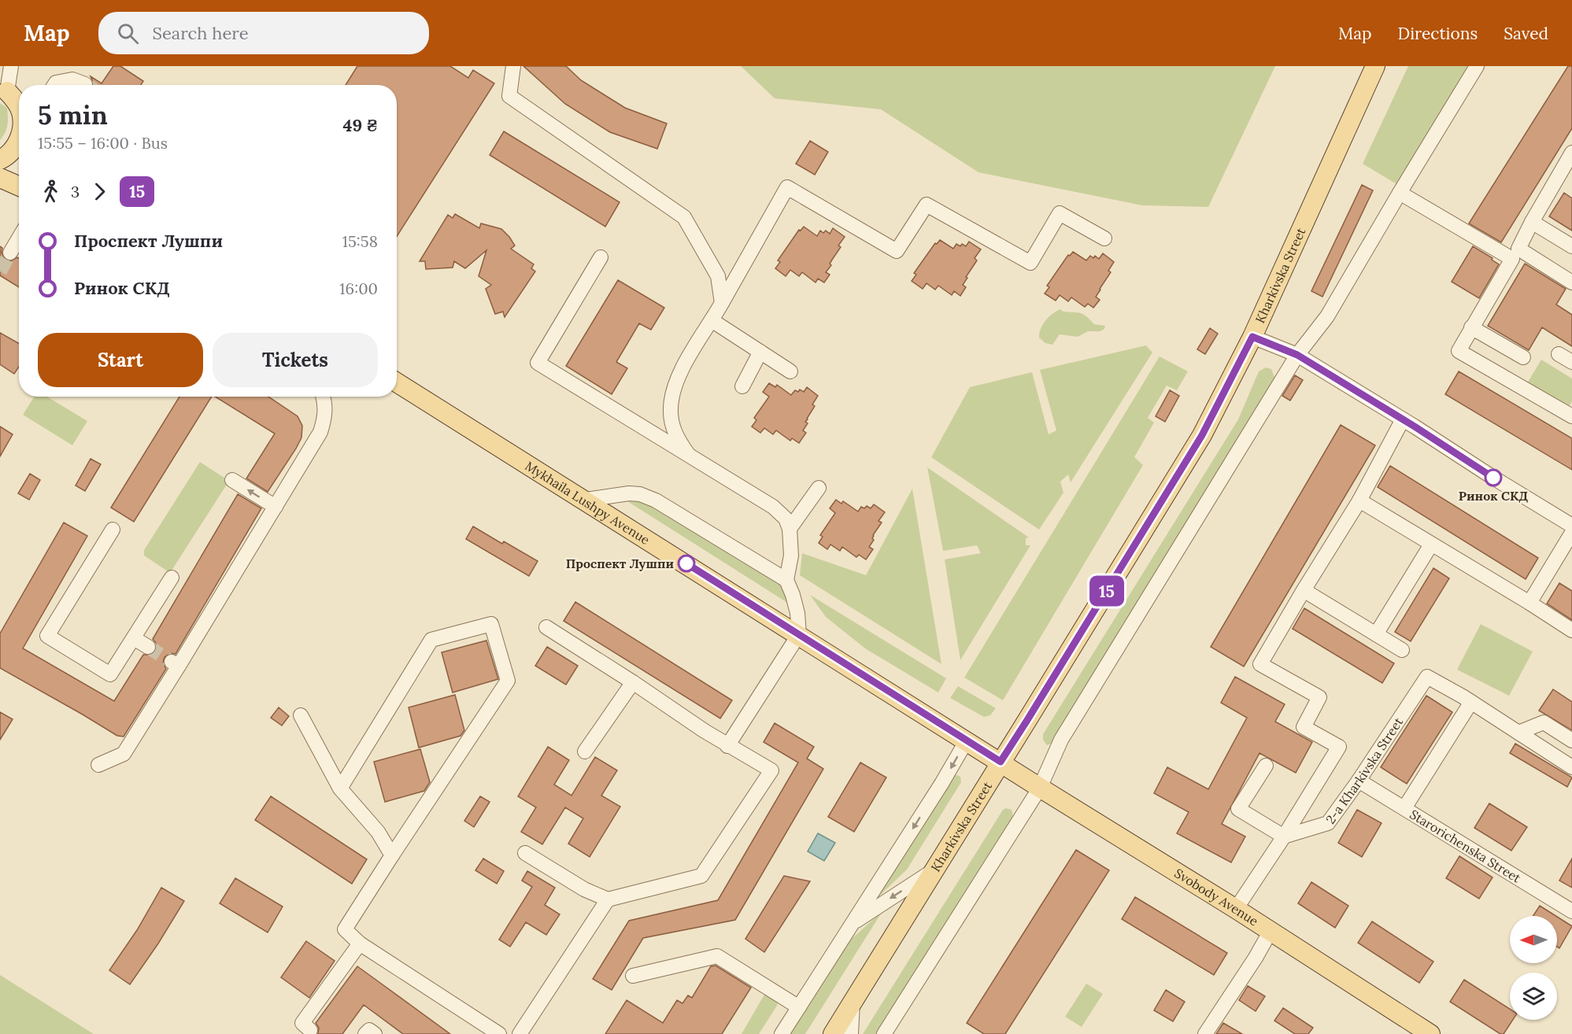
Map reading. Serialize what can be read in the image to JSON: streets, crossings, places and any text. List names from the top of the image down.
{
  "streets": {
    "main road": ["Kharkivska Street", "Mykhaila Lushpy Avenue", "Svobody Avenue"],
    "street": ["2-a Kharkivska Street", "Starorichenska Street"]
  },
  "crossings": [
    ["Kharkivska Street", "Mykhaila Lushpy Avenue"],
    ["Kharkivska Street", "Svobody Avenue"],
    ["Mykhaila Lushpy Avenue", "Svobody Avenue"],
    ["2-a Kharkivska Street", "Starorichenska Street"]
  ],
  "places": ["Ринок СКД", "Проспект Лушпи"],
  "lines": ["bus line 15"],
  "north": "left",
  "page": {
    "header": "Map",
    "search": "Search here",
    "nav": ["Map", "Directions", "Saved"],
    "on_map": "15",
    "heading": ["5 min", "15:55 – 16:00 · Bus", "49 ₴"],
    "legs": ["3", "15"],
    "list": [
      {
        "name": "Проспект Лушпи",
        "value": "15:58"
      },
      {
        "name": "Ринок СКД",
        "value": "16:00"
      }
    ],
    "buttons": ["Start", "Tickets"]
  }
}
